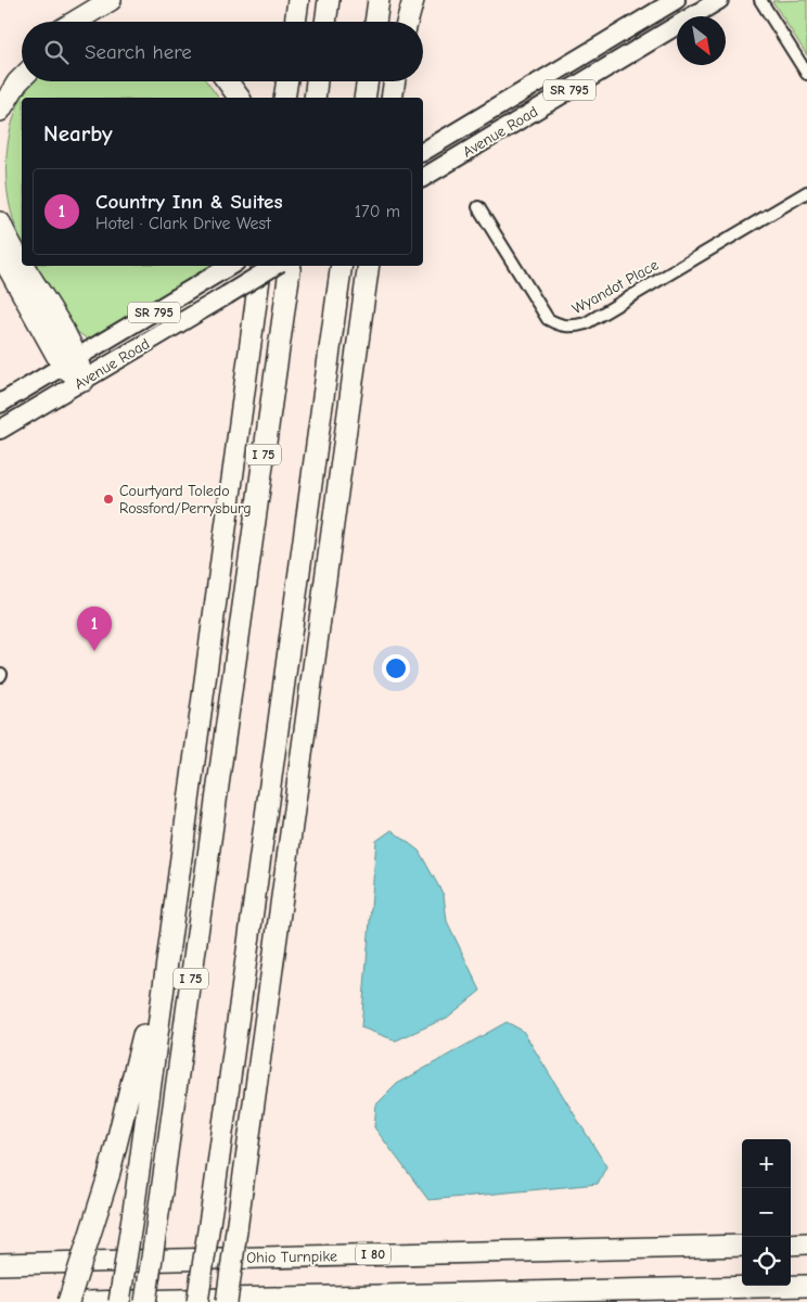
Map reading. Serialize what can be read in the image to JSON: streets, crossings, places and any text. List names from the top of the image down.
{
  "streets": {
    "highway": ["I 75", "I 80", "Ohio Turnpike"],
    "main road": ["SR 795", "Avenue Road"],
    "street": ["Wyandot Place"]
  },
  "places": ["Courtyard Toledo Rossford/Perrysburg"],
  "north": "bottom right",
  "page": {
    "search": "Search here",
    "heading": "Nearby",
    "list": [
      {
        "mark": "1",
        "name": "Country Inn & Suites",
        "note": "Hotel · Clark Drive West",
        "value": "170 m"
      }
    ],
    "pins": "1",
    "map_buttons": ["+", "−"]
  }
}
